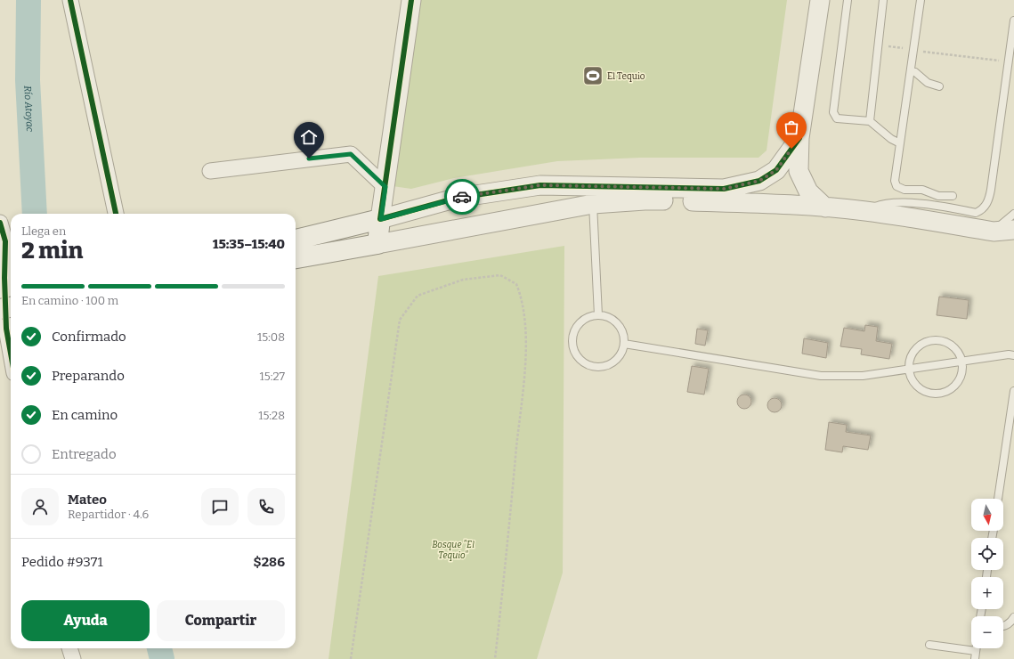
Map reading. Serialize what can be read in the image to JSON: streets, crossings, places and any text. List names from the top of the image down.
{
  "water": ["Río Atoyac"],
  "parks": ["Bosque \"El Tequio\""],
  "places": {
    "sports": ["El Tequio"]
  },
  "north": "bottom",
  "page": {
    "heading": ["2 min", "Llega en", "15:35–15:40"],
    "panel": [
      "Mateo",
      "Repartidor · 4.6",
      "Pedido #9371",
      "$286"
    ],
    "bar": "En camino · 100 m",
    "list": [
      ["Confirmado", "15:08"],
      ["Preparando", "15:27"],
      ["En camino", "15:28"],
      "Entregado"
    ],
    "map_buttons": ["+", "−"],
    "buttons": ["Ayuda", "Compartir"]
  }
}
